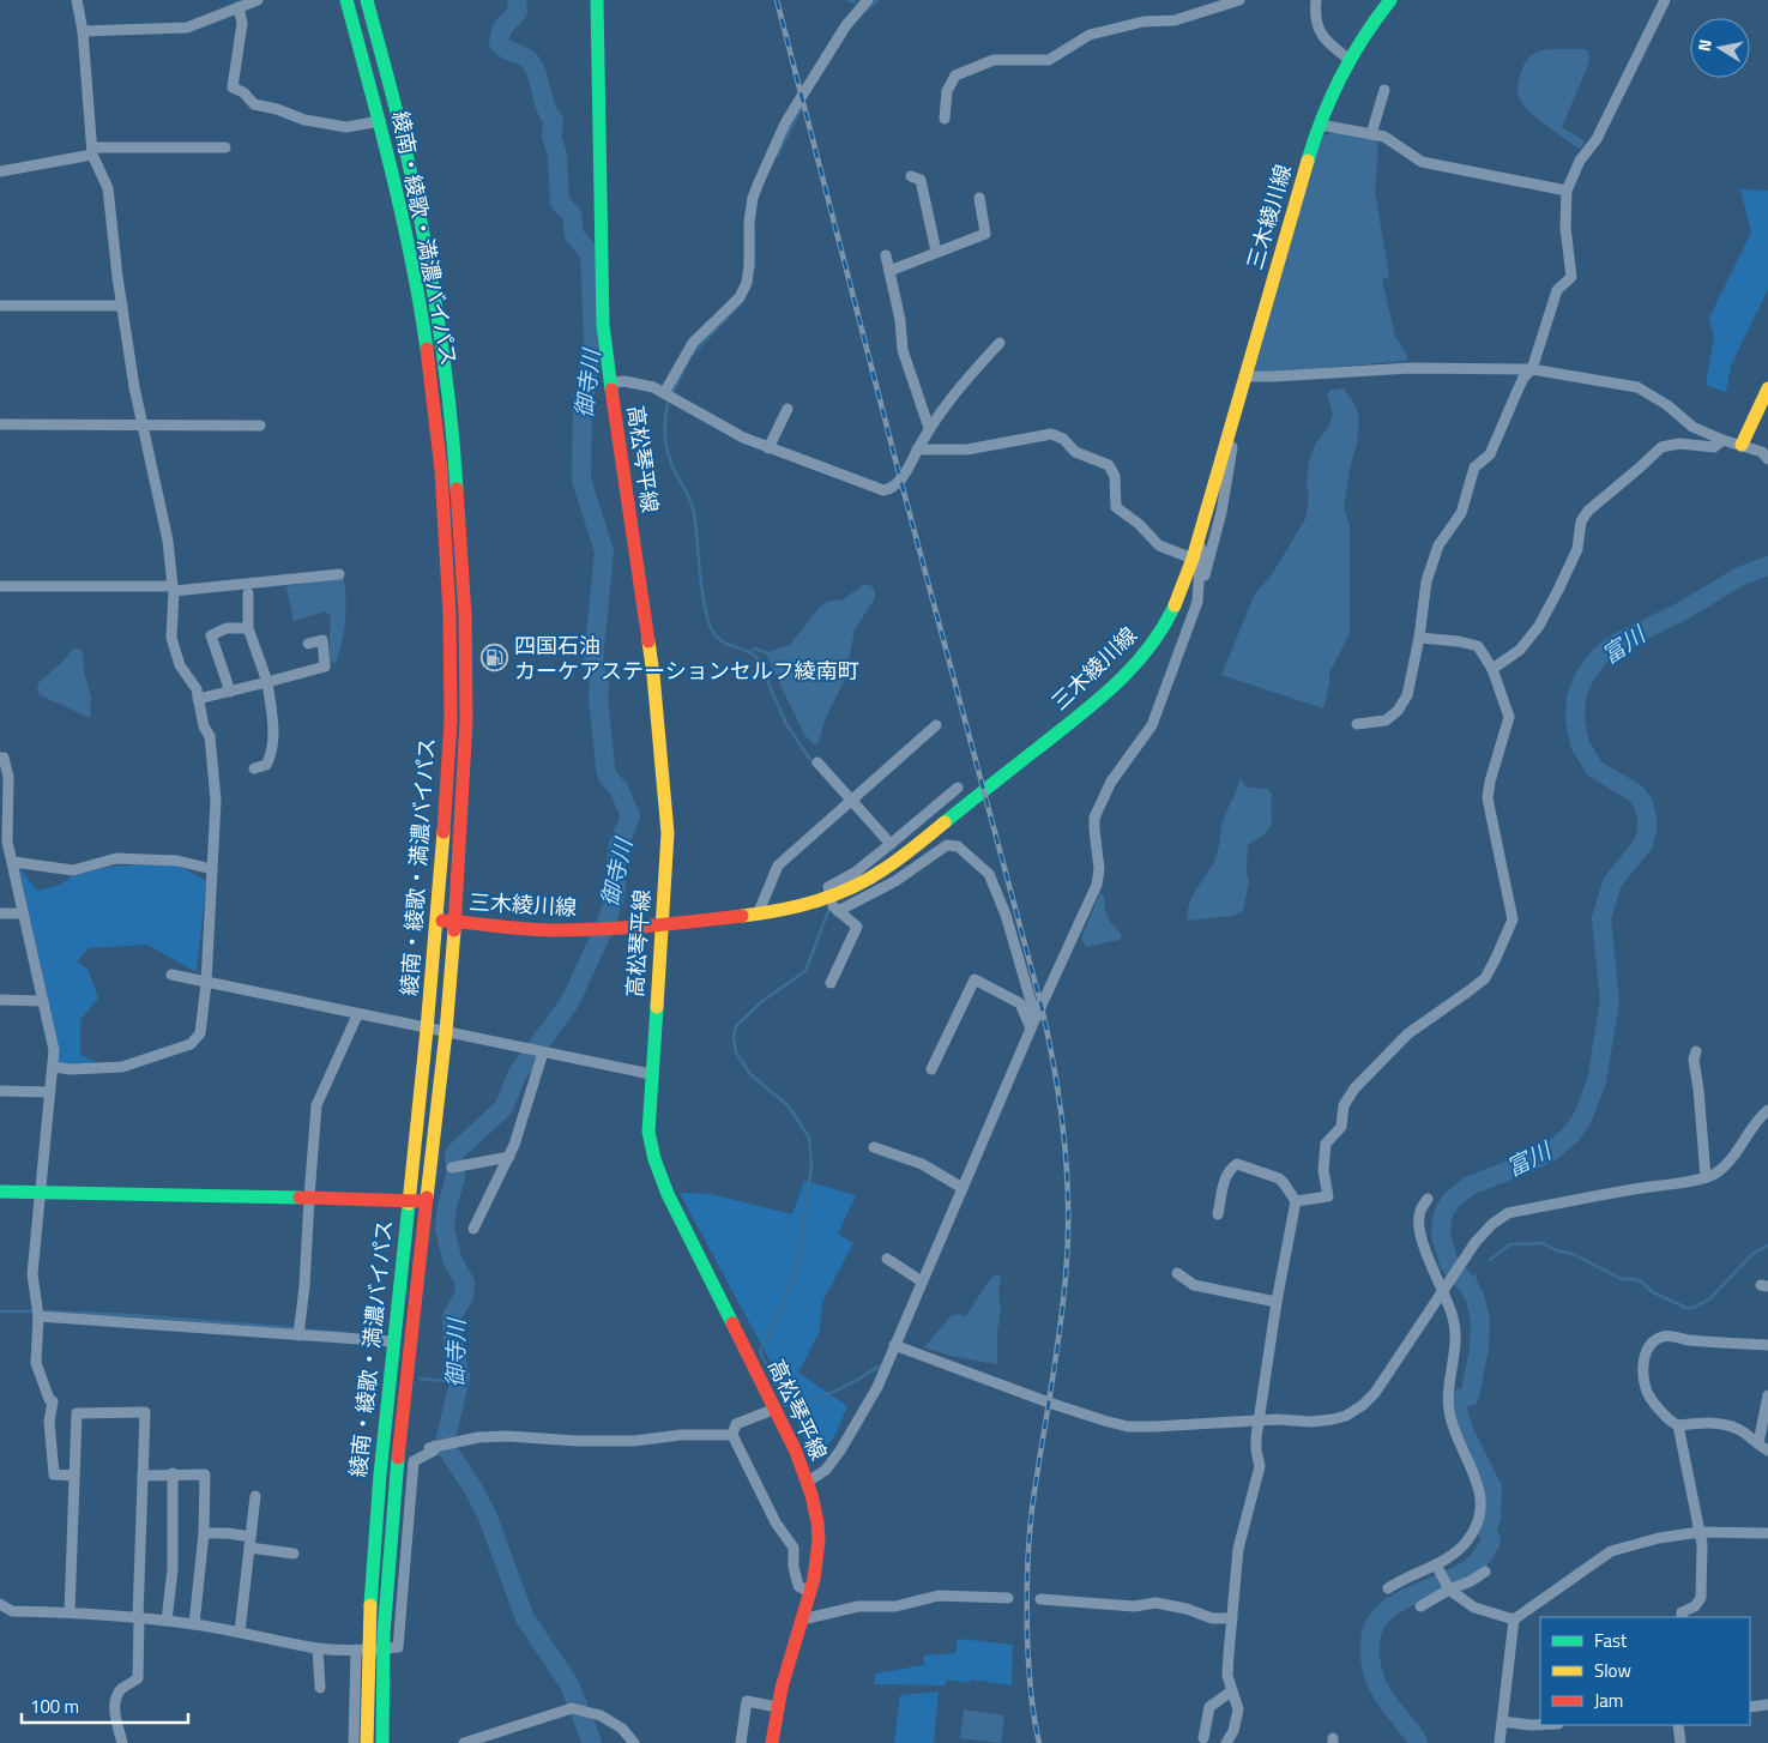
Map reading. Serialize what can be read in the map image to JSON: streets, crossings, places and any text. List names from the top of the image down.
{
  "streets": {
    "main road": ["三木綾川線", "綾南・綾歌・満濃バイパス", "高松琴平線"]
  },
  "crossings": [
    ["三木綾川線", "綾南・綾歌・満濃バイパス"],
    ["三木綾川線", "高松琴平線"]
  ],
  "water": ["御寺川", "富川"],
  "places": {
    "fuel station": ["四国石油 カーケアステーションセルフ綾南町"]
  },
  "legend": ["Fast", "Slow", "Jam"],
  "scale_bar": "100 m",
  "north": "left"
}
